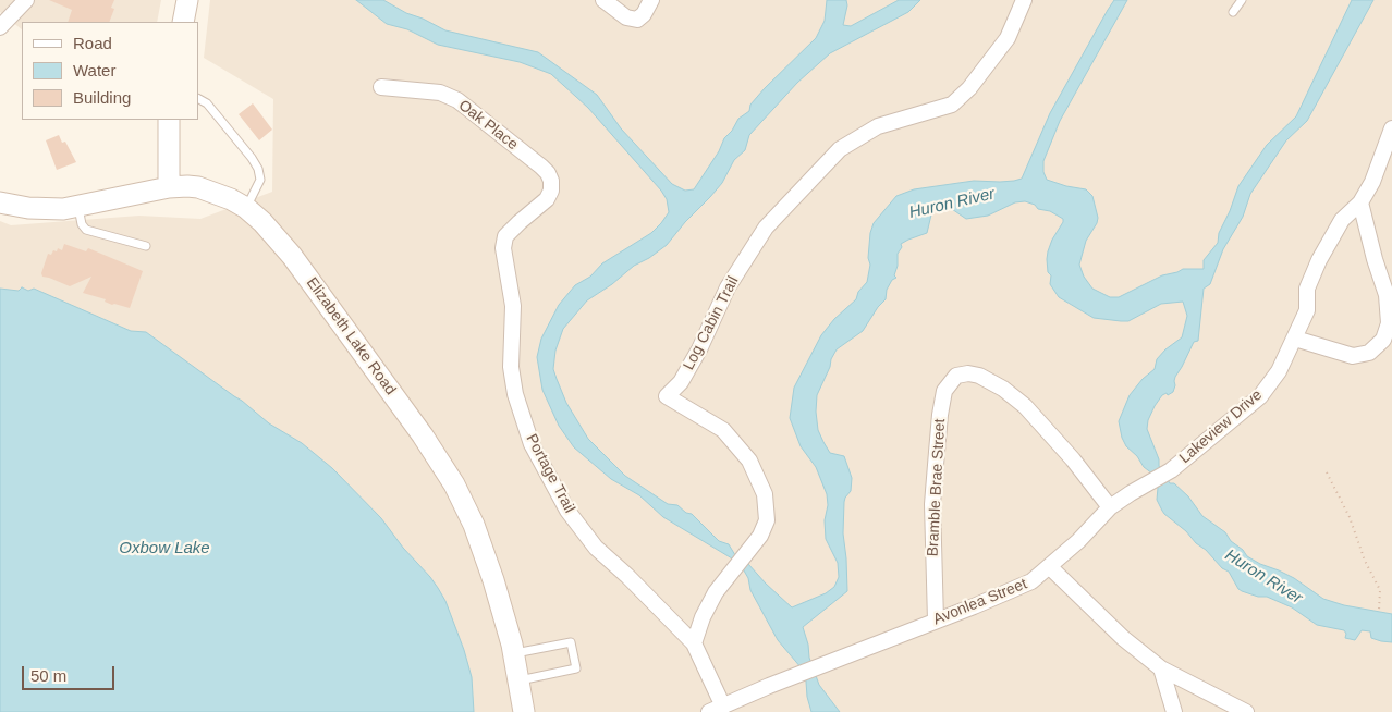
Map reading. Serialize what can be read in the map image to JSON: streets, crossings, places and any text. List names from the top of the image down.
{
  "streets": {
    "street": [
      "Oak Place",
      "Log Cabin Trail",
      "Elizabeth Lake Road",
      "Lakeview Drive",
      "Portage Trail",
      "Bramble Brae Street",
      "Avonlea Street"
    ]
  },
  "crossings": [
    ["Oak Place", "Portage Trail"],
    ["Log Cabin Trail", "Portage Trail"],
    ["Lakeview Drive", "Bramble Brae Street"],
    ["Lakeview Drive", "Avonlea Street"],
    ["Bramble Brae Street", "Avonlea Street"]
  ],
  "water": ["Huron River", "Oxbow Lake"],
  "legend": ["Road", "Water", "Building"],
  "scale_bar": "50 m"
}
